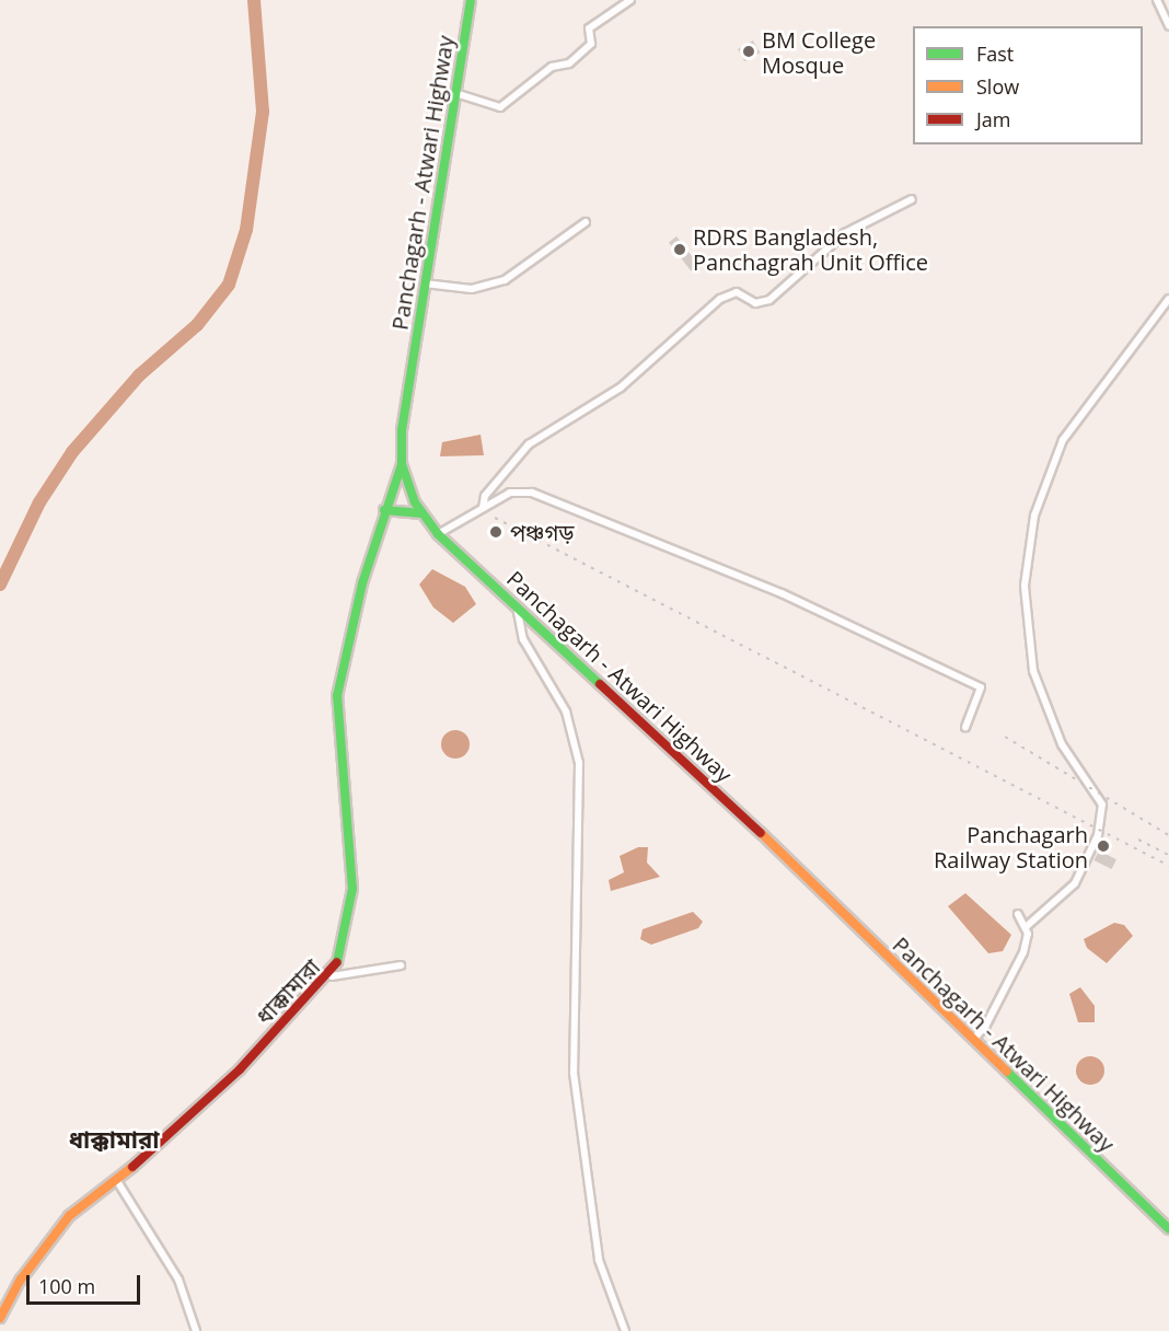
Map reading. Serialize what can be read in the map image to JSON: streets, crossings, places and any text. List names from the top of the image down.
{
  "streets": {
    "main road": ["Panchagarh - Atwari Highway", "ধাক্কামারা"]
  },
  "crossings": [
    ["Panchagarh - Atwari Highway", "ধাক্কামারা"]
  ],
  "districts": ["ধাক্কামারা"],
  "places": [
    "BM College Mosque",
    "RDRS Bangladesh, Panchagrah Unit Office",
    "পঞ্চগড়",
    "Panchagarh Railway Station"
  ],
  "legend": ["Fast", "Slow", "Jam"],
  "scale_bar": "100 m"
}
